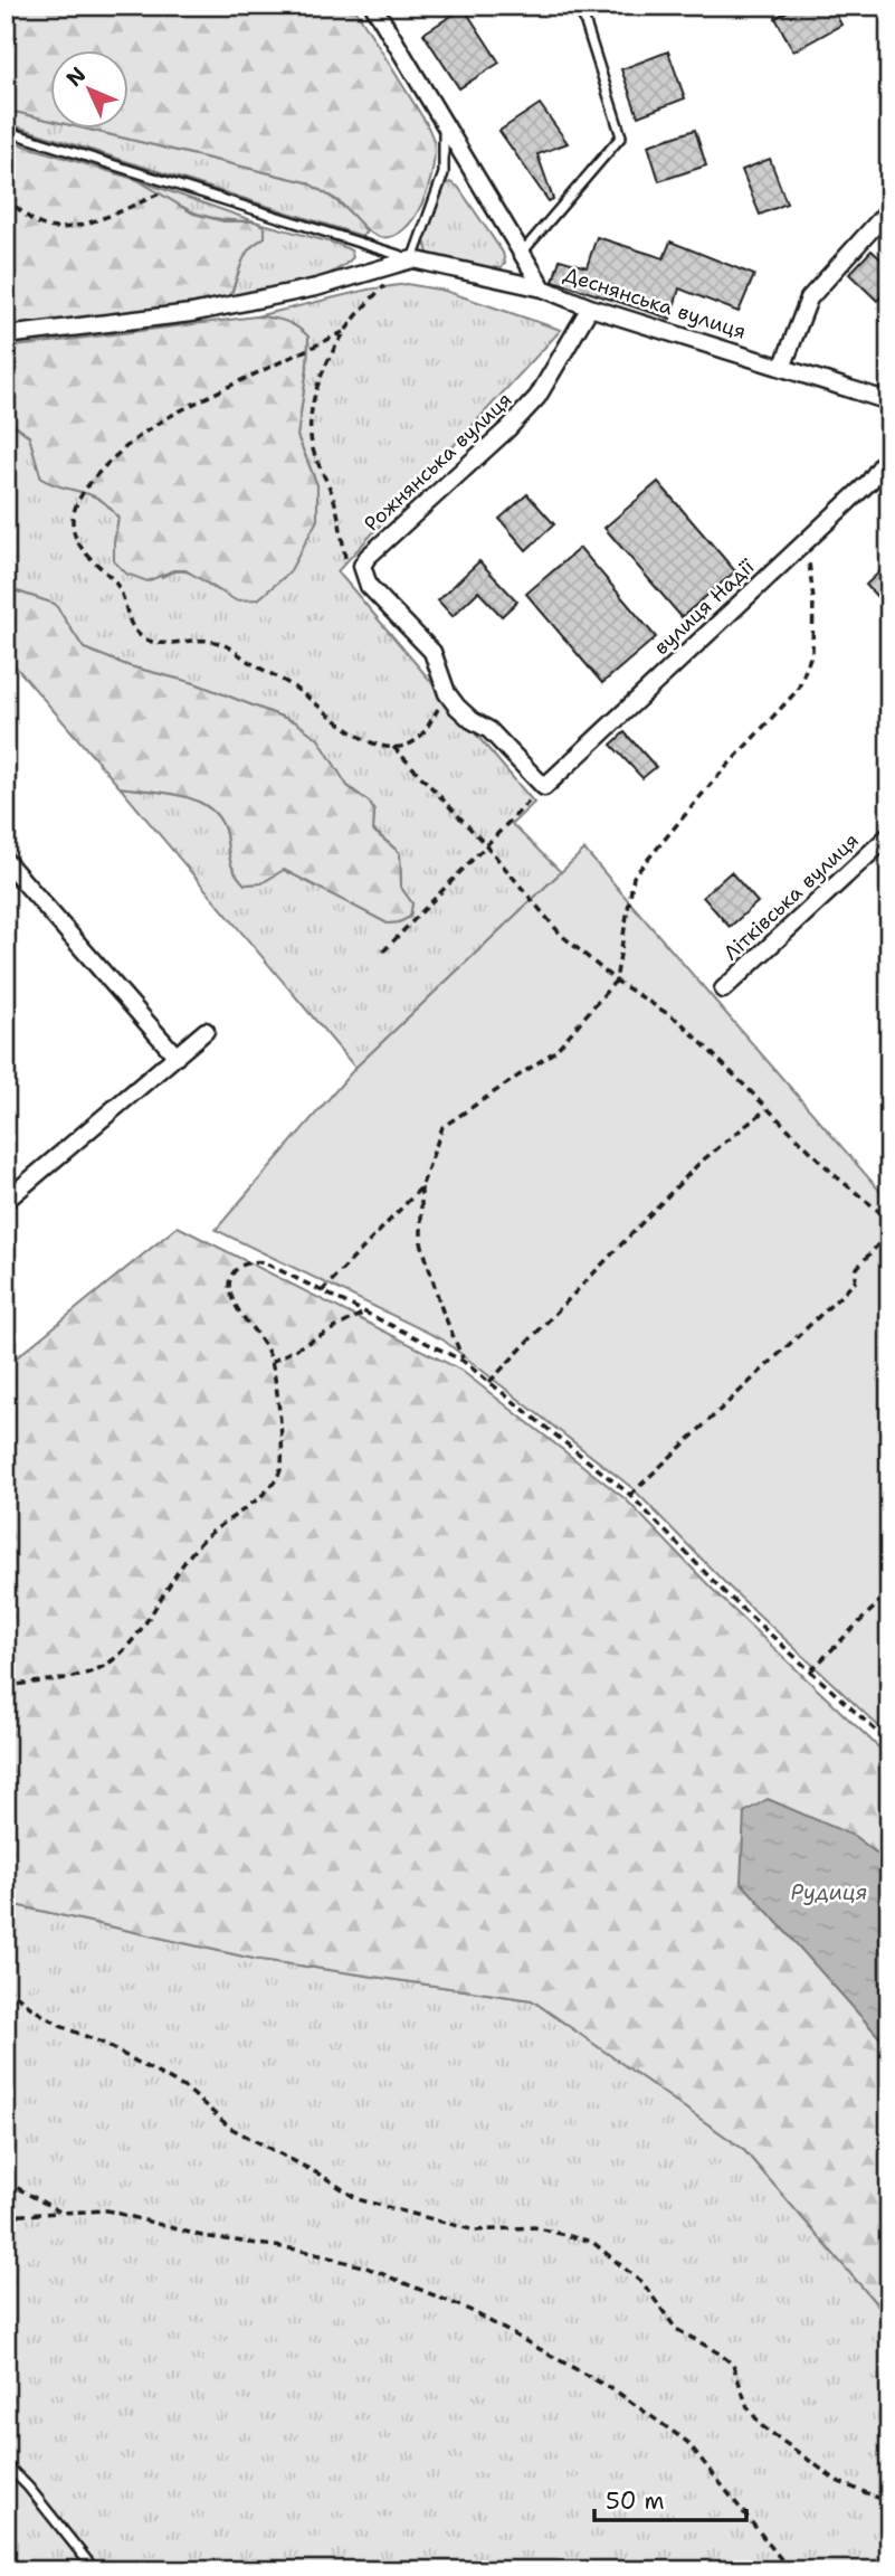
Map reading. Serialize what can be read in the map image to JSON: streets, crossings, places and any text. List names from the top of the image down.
{
  "streets": {
    "street": [
      "Деснянська вулиця",
      "Рожнянська вулиця",
      "вулиця Надії",
      "Літківська вулиця"
    ]
  },
  "crossings": [
    ["Деснянська вулиця", "Рожнянська вулиця"]
  ],
  "water": ["Рудиця"],
  "scale_bar": "50 m",
  "north": "top left"
}
